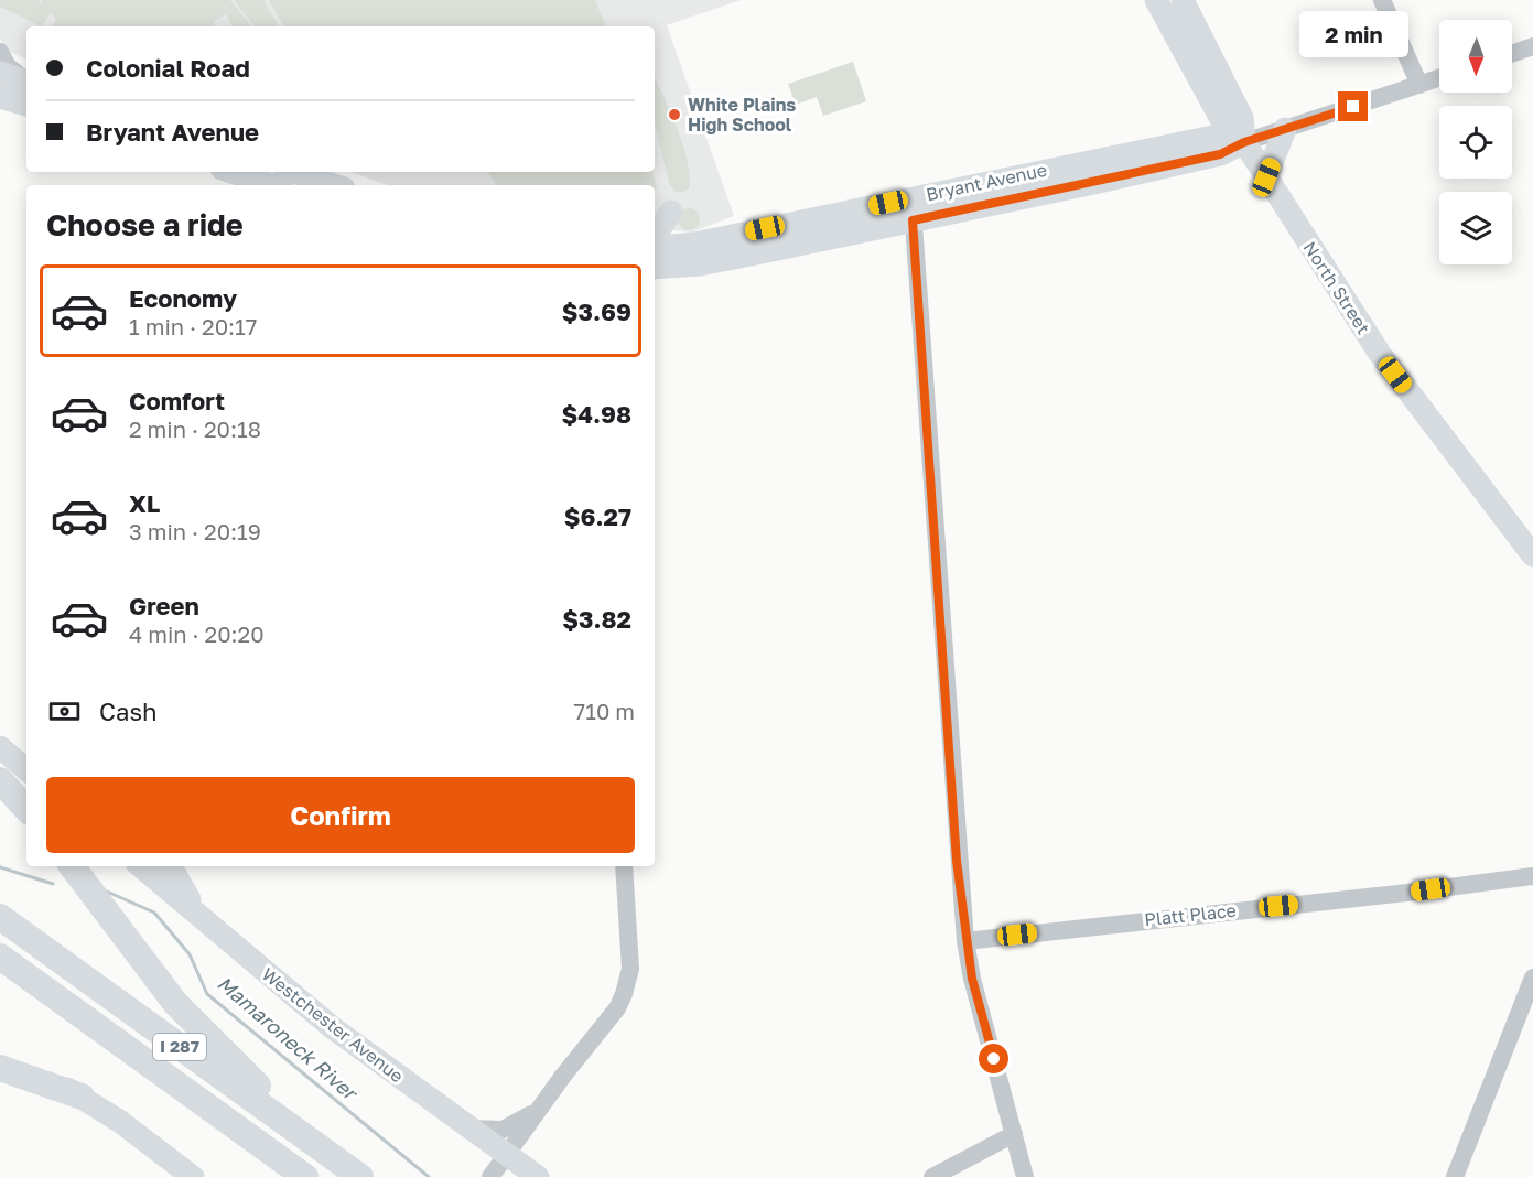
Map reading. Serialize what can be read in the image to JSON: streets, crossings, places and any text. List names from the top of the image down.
{
  "streets": {
    "highway": ["I 287"],
    "main road": ["Bryant Avenue", "North Street", "Westchester Avenue"],
    "street": ["Platt Place"]
  },
  "crossings": [
    ["Bryant Avenue", "North Street"]
  ],
  "water": ["Mamaroneck River"],
  "places": ["White Plains High School"],
  "north": "bottom",
  "page": {
    "bubble": "2 min",
    "banner": ["Colonial Road", "Bryant Avenue"],
    "heading": "Choose a ride",
    "list": [
      {
        "name": "Economy",
        "note": "1 min · 20:17",
        "value": "$3.69"
      },
      {
        "name": "Comfort",
        "note": "2 min · 20:18",
        "value": "$4.98"
      },
      {
        "name": "XL",
        "note": "3 min · 20:19",
        "value": "$6.27"
      },
      {
        "name": "Green",
        "note": "4 min · 20:20",
        "value": "$3.82"
      }
    ],
    "pay": ["Cash", "710 m"],
    "buttons": "Confirm"
  }
}
